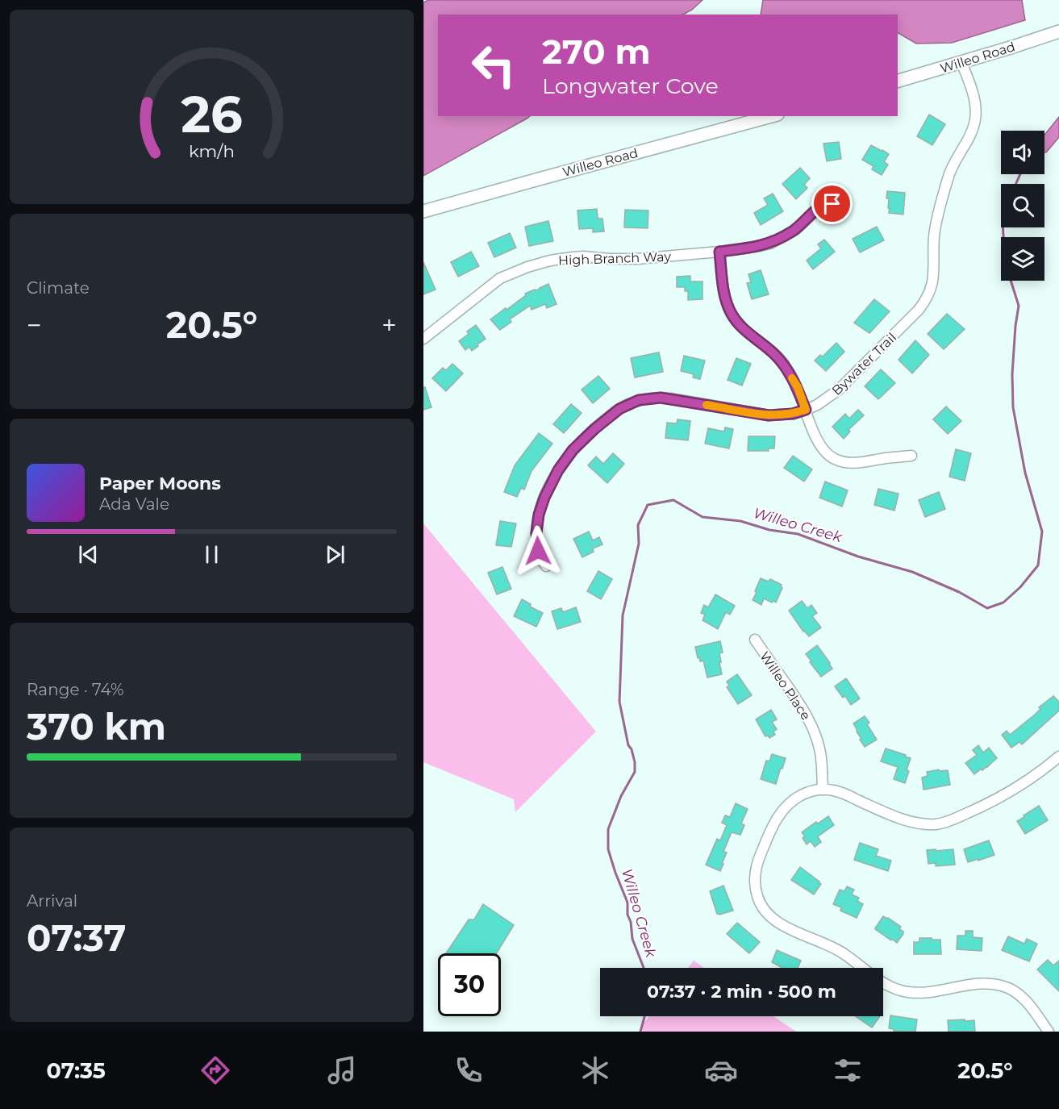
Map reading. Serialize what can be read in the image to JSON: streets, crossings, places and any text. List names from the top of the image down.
{
  "streets": {
    "street": [
      "Willeo Road",
      "High Branch Way",
      "Bywater Trail",
      "Willeo Place"
    ]
  },
  "crossings": [
    ["Willeo Road", "Bywater Trail"]
  ],
  "water": ["Willeo Creek"],
  "page": {
    "turn": ["270 m", "Longwater Cove"],
    "tile": [
      "Climate",
      ["Range · 74%", "370 km"],
      ["Arrival", "07:37"]
    ],
    "heat": ["−", "20.5°", "+"],
    "song": ["Paper Moons", "Ada Vale"],
    "limit": "30",
    "trip": "07:37 · 2 min · 500 m",
    "tabs": ["07:35", "20.5°"],
    "gauge": ["26", "km/h"]
  }
}
